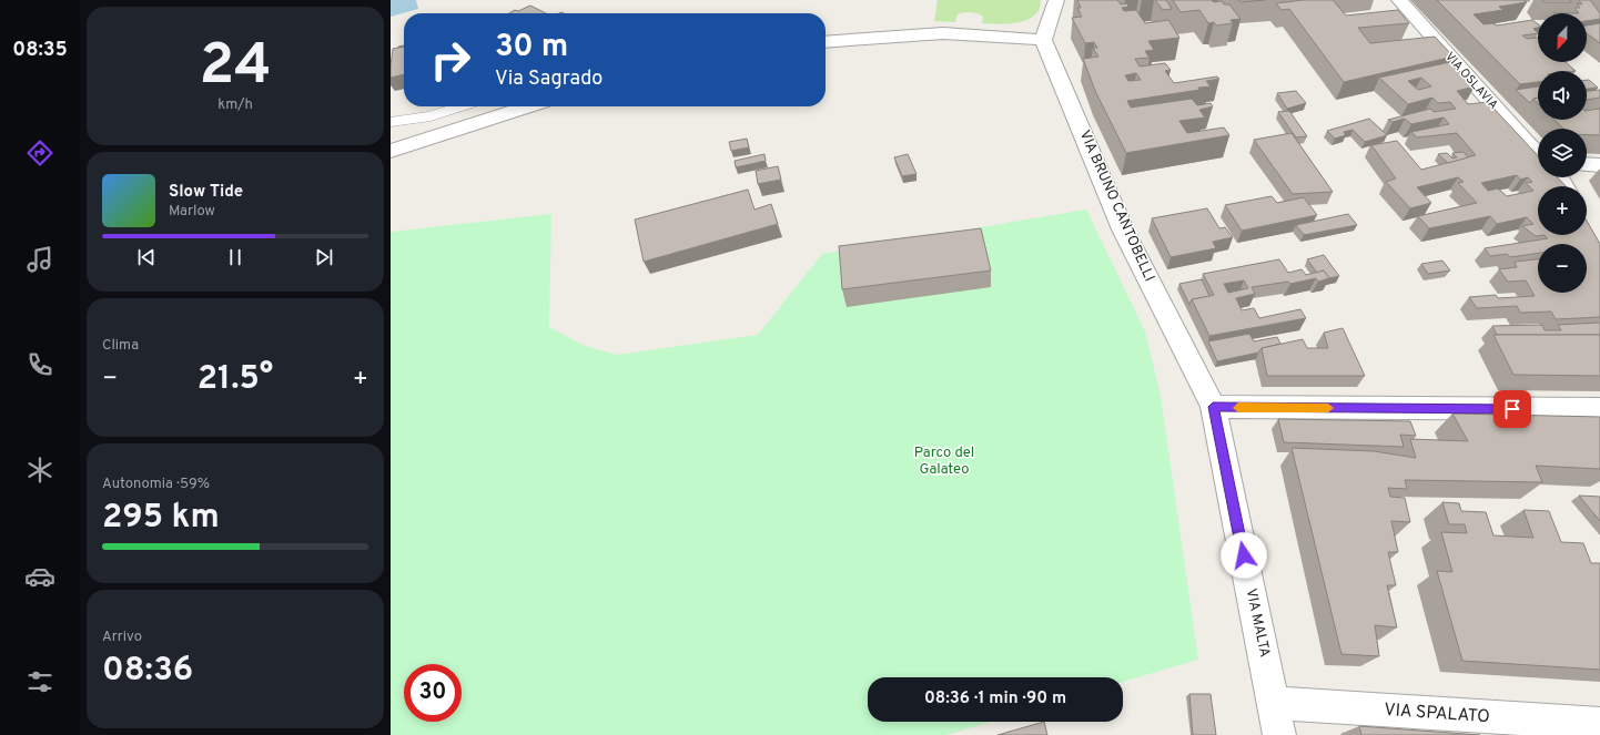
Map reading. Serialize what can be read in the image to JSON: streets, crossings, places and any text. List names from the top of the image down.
{
  "streets": {
    "street": [
      "VIA OSLAVIA",
      "VIA BRUNO CANTOBELLI",
      "VIA MALTA",
      "VIA SPALATO"
    ]
  },
  "crossings": [
    ["VIA BRUNO CANTOBELLI", "VIA MALTA"],
    ["VIA MALTA", "VIA SPALATO"]
  ],
  "parks": ["Parco del Galateo"],
  "north": "bottom",
  "page": {
    "tabs": "08:35",
    "tile": [
      ["24", "km/h"],
      "Clima",
      ["Autonomia · 59%", "295 km"],
      ["Arrivo", "08:36"]
    ],
    "map_buttons": ["+", "−"],
    "turn": ["30 m", "Via Sagrado"],
    "song": ["Slow Tide", "Marlow"],
    "heat": ["−", "21.5°", "+"],
    "limit": "30",
    "trip": "08:36 · 1 min · 90 m"
  }
}
